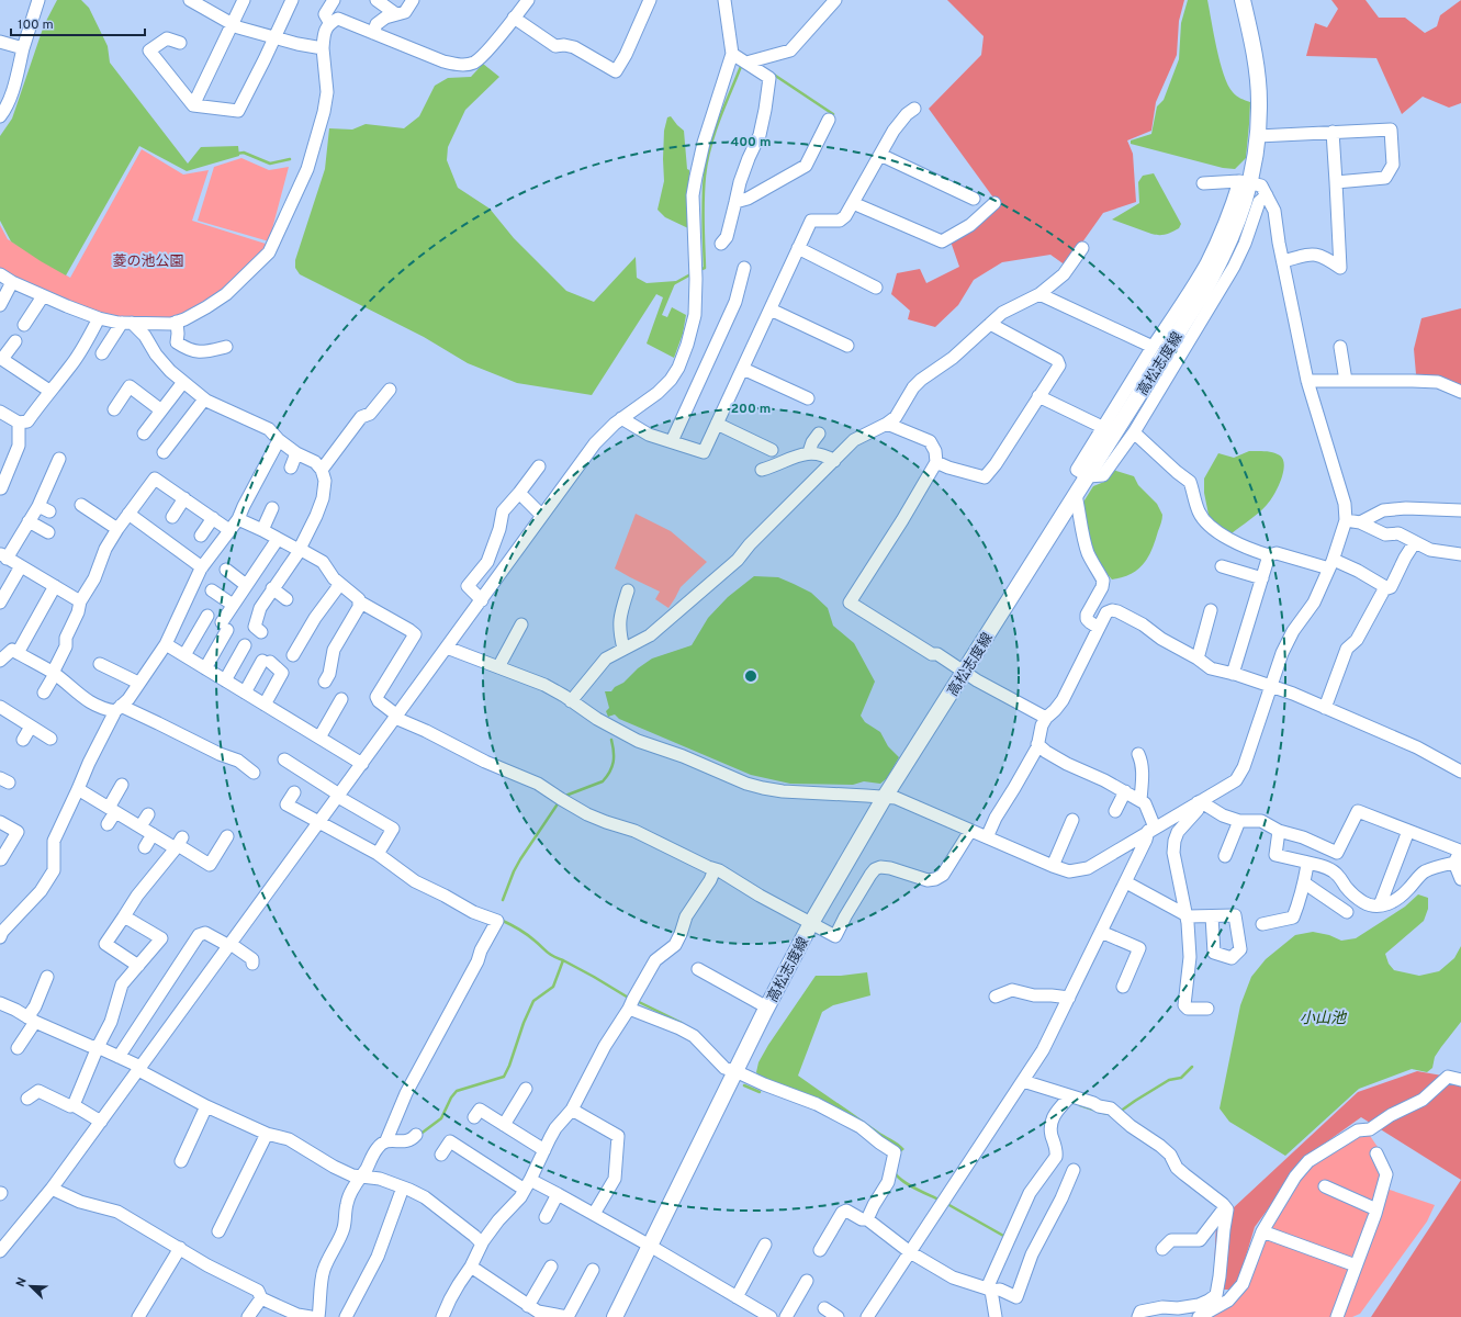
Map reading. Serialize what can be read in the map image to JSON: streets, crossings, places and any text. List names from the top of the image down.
{
  "streets": {
    "main road": ["高松志度線"]
  },
  "water": ["小山池"],
  "parks": ["菱の池公園"],
  "scale_bar": "100 m",
  "north": "top left",
  "rings": ["400 m", "200 m"]
}
